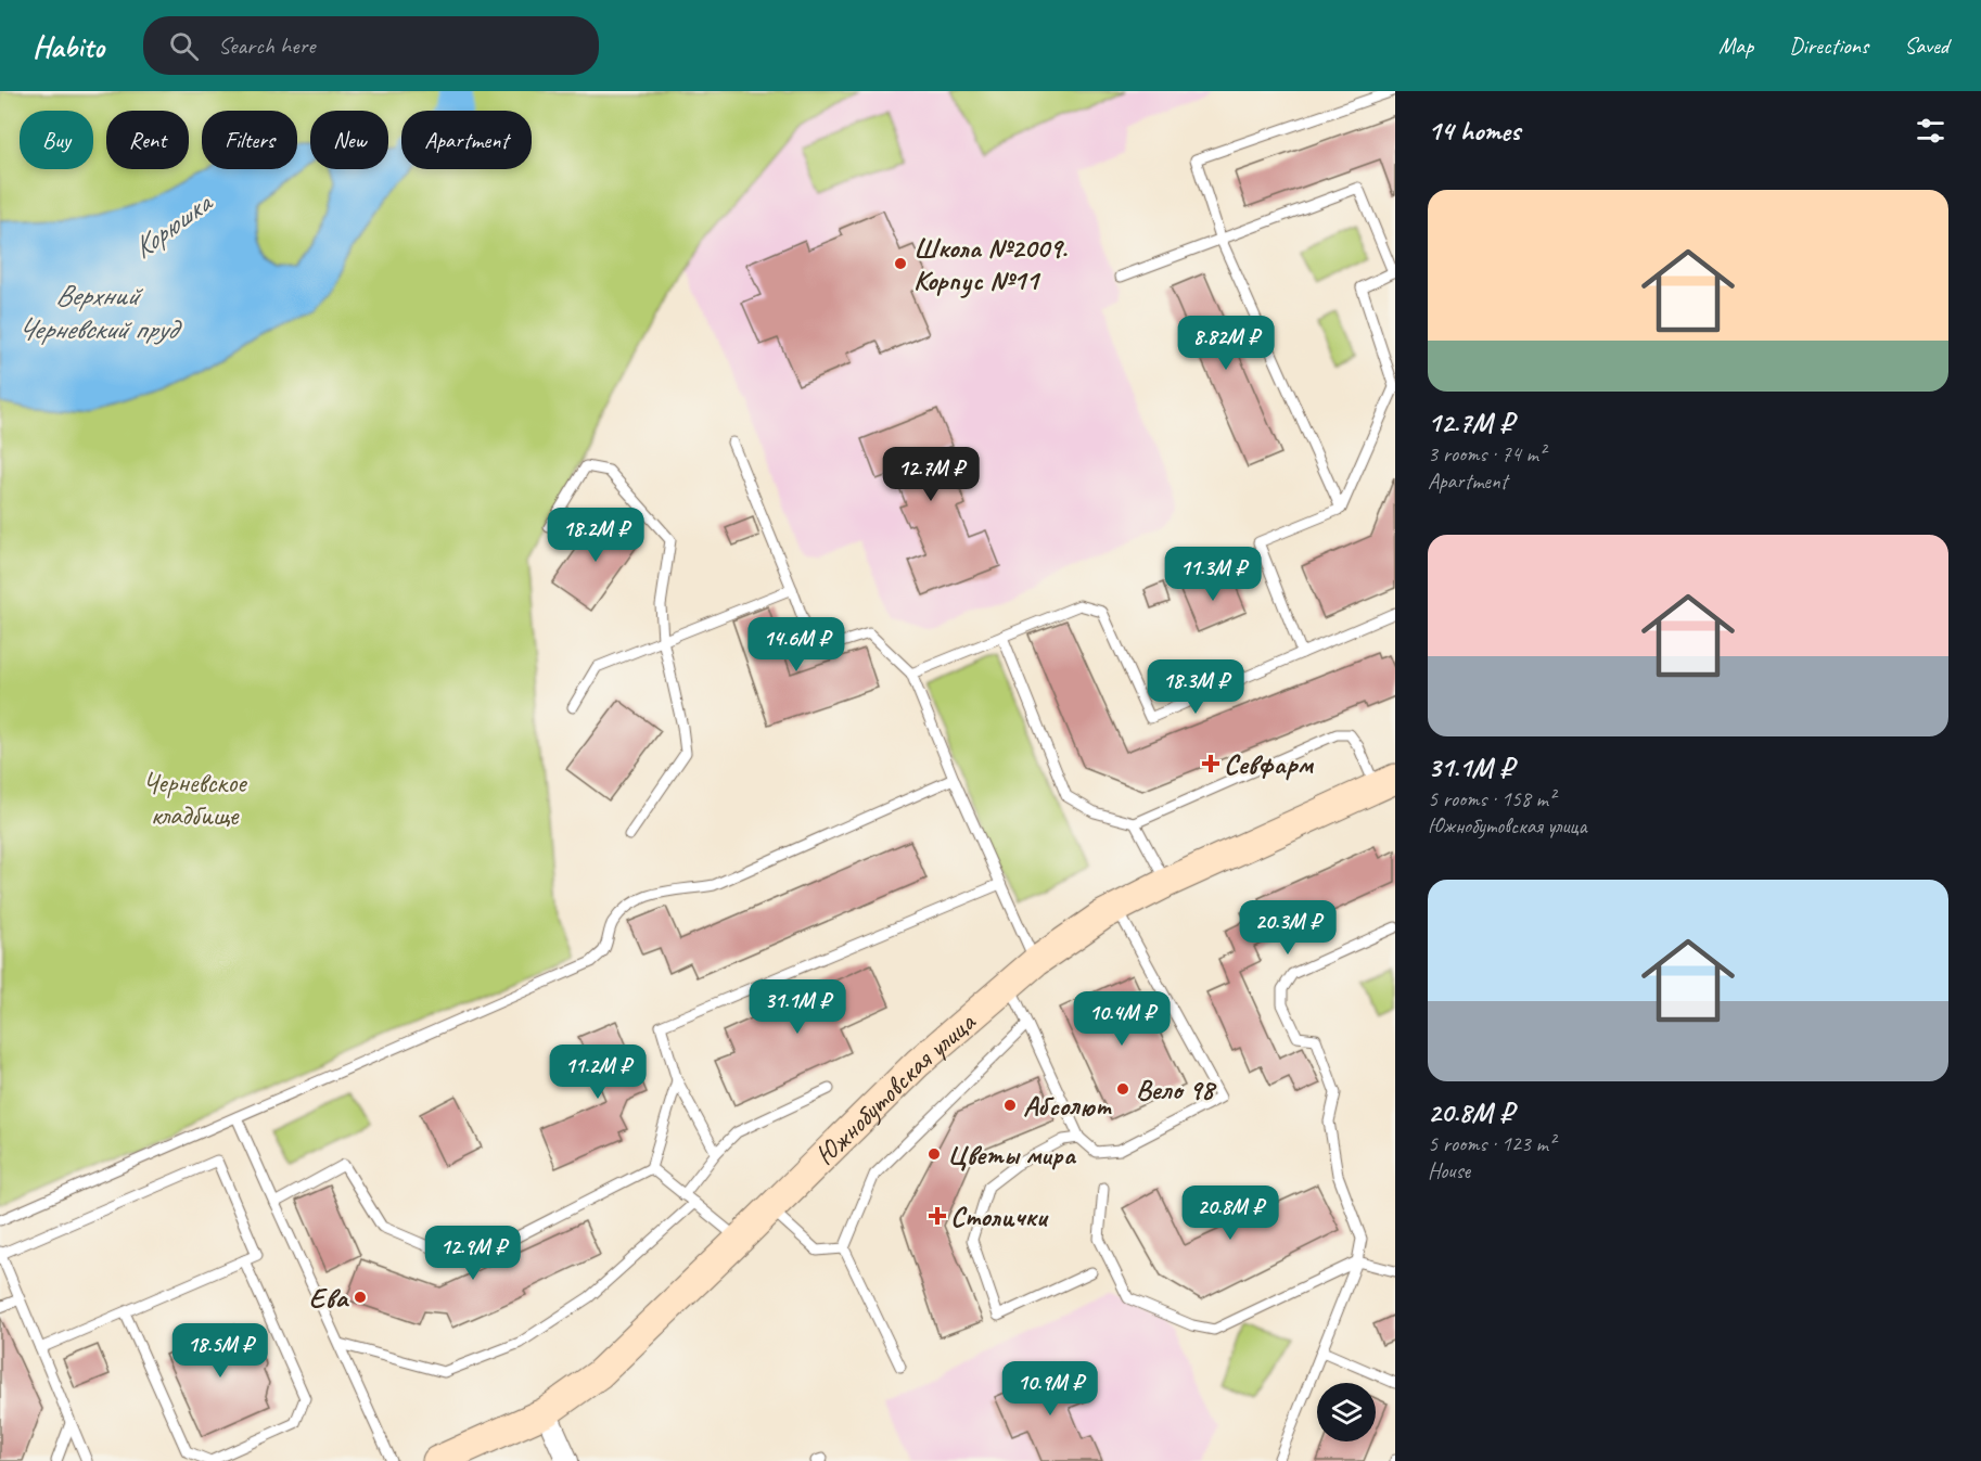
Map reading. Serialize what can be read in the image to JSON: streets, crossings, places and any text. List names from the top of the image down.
{
  "streets": {
    "street": ["Южнобутовская улица"]
  },
  "water": ["Корюшка", "Верхний Черневский пруд"],
  "parks": ["Черневское кладбище"],
  "places": {
    "other": [
      "Школа №2009. Корпус №11",
      "Вело 98",
      "Абсолют",
      "Цветы мира",
      "Ева"
    ],
    "health": ["Севфарм", "Столички"]
  },
  "page": {
    "header": "Habito",
    "search": "Search here",
    "nav": ["Map", "Directions", "Saved"],
    "heading": "14 homes",
    "chip": [
      "Buy",
      "Rent",
      "Filters",
      "New",
      "Apartment"
    ],
    "list": [
      {
        "name": "12.7M ₽",
        "note": "3 rooms · 74 m² · Apartment"
      },
      {
        "name": "31.1M ₽",
        "note": "5 rooms · 158 m² · Южнобутовская улица"
      },
      {
        "name": "20.8M ₽",
        "note": "5 rooms · 123 m² · House"
      }
    ],
    "price": [
      "8.82M ₽",
      "12.7M ₽",
      "18.2M ₽",
      "11.3M ₽",
      "14.6M ₽",
      "18.3M ₽",
      "20.3M ₽",
      "31.1M ₽",
      "10.4M ₽",
      "11.2M ₽",
      "20.8M ₽",
      "12.9M ₽",
      "18.5M ₽",
      "10.9M ₽"
    ]
  }
}
